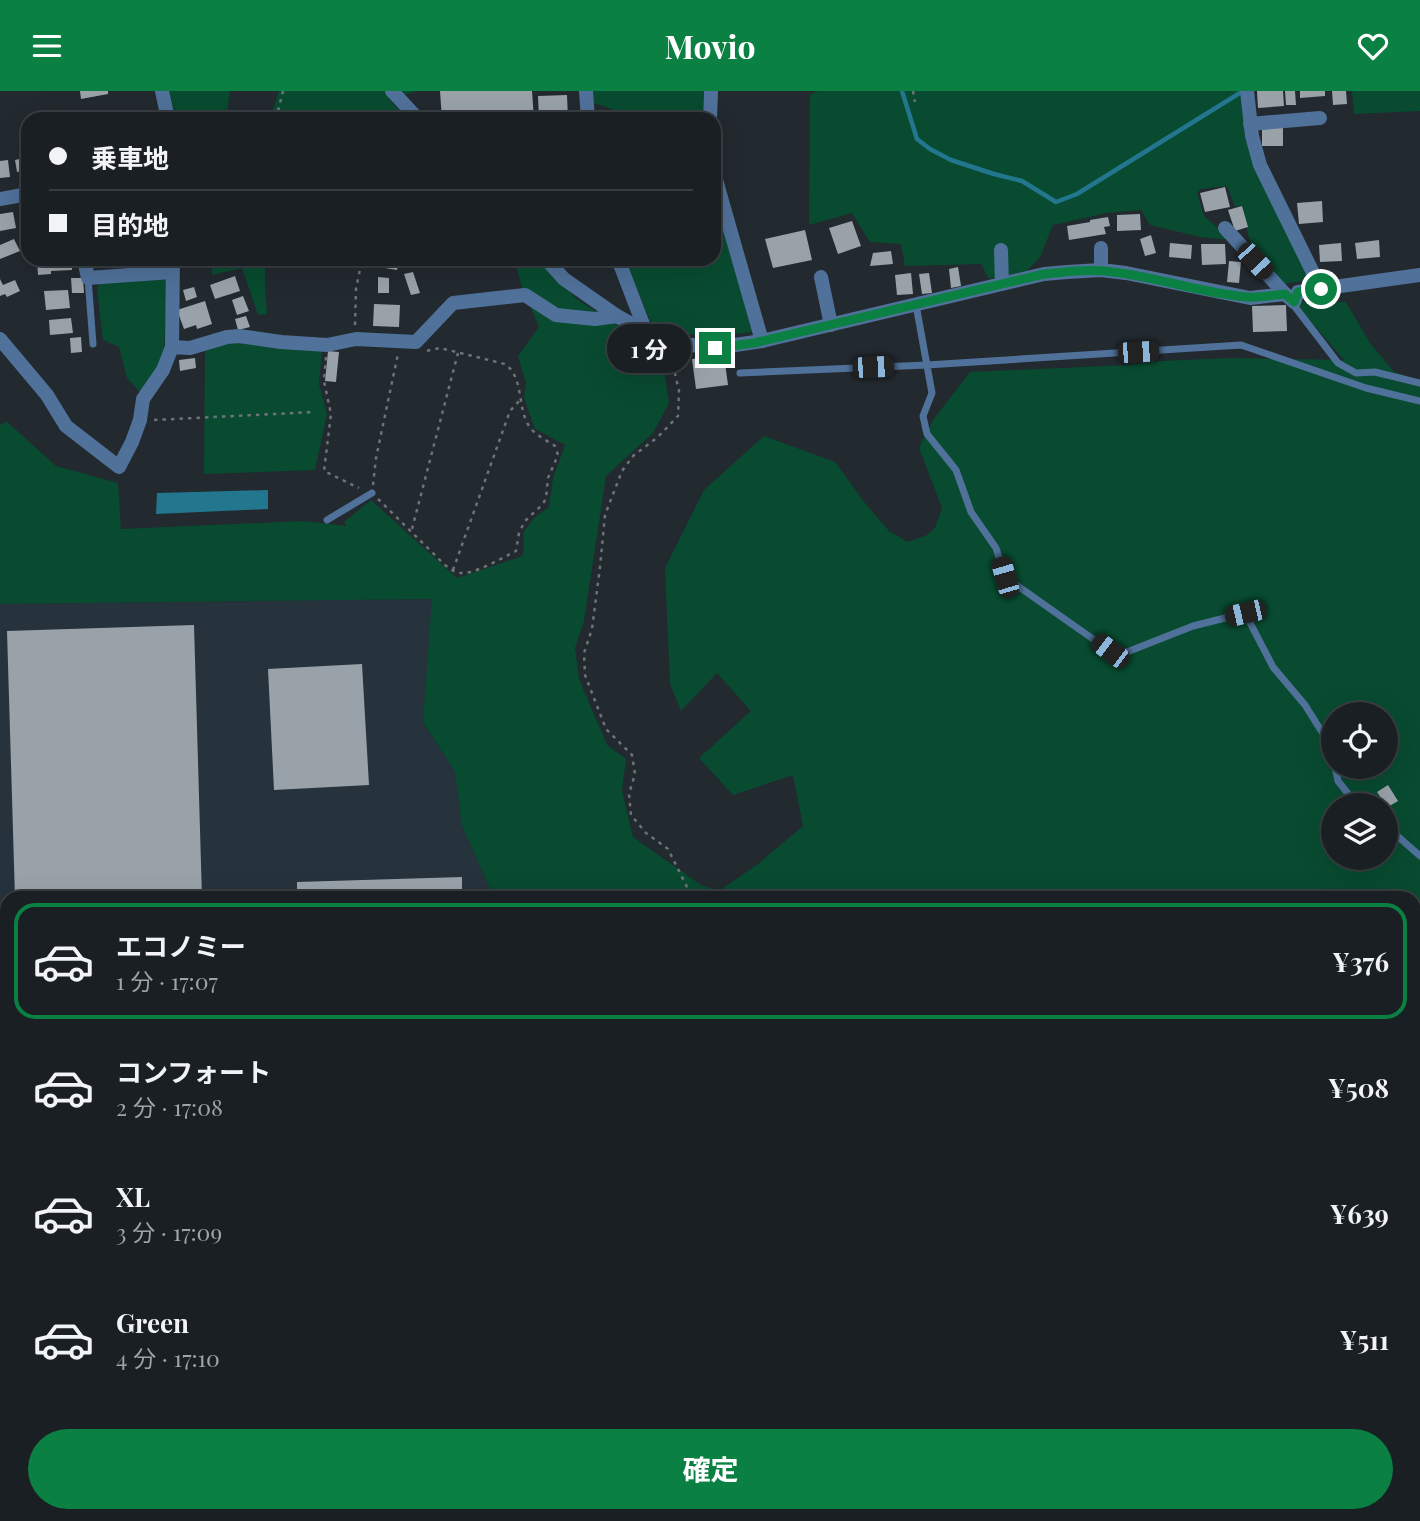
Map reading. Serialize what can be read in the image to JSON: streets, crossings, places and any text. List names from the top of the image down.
{
  "page": {
    "header": "Movio",
    "banner": ["乗車地", "目的地"],
    "bubble": "1 分",
    "list": [
      {
        "name": "エコノミー",
        "note": "1 分 · 17:07",
        "value": "¥376"
      },
      {
        "name": "コンフォート",
        "note": "2 分 · 17:08",
        "value": "¥508"
      },
      {
        "name": "XL",
        "note": "3 分 · 17:09",
        "value": "¥639"
      },
      {
        "name": "Green",
        "note": "4 分 · 17:10",
        "value": "¥511"
      }
    ],
    "buttons": "確定"
  }
}
